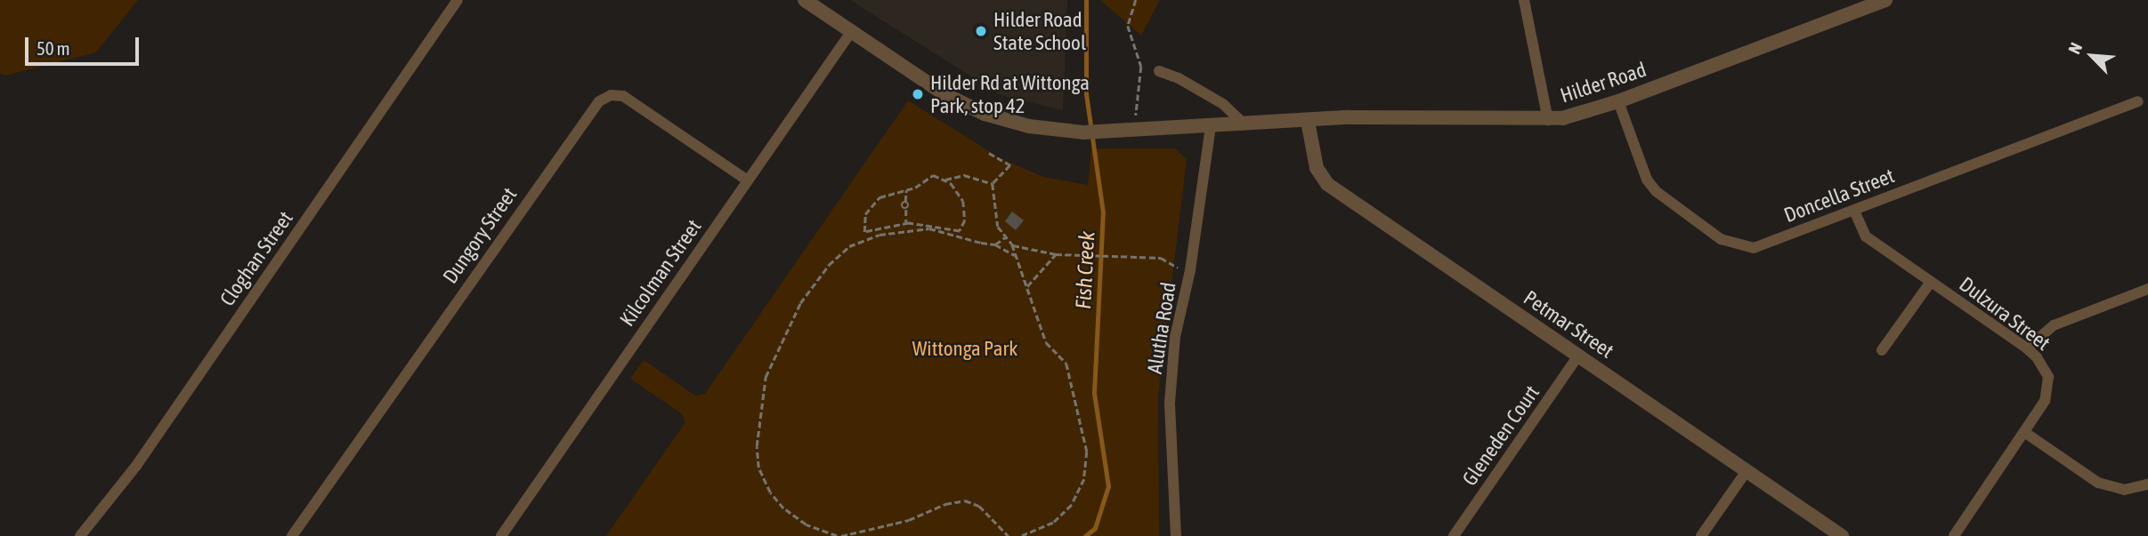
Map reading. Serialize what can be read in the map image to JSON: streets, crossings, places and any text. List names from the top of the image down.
{
  "streets": {
    "street": [
      "Hilder Road",
      "Doncella Street",
      "Dungory Street",
      "Cloghan Street",
      "Kilcolman Street",
      "Dulzura Street",
      "Petmar Street",
      "Alutha Road",
      "Gleneden Court"
    ]
  },
  "crossings": [
    ["Hilder Road", "Doncella Street"],
    ["Hilder Road", "Kilcolman Street"],
    ["Hilder Road", "Petmar Street"],
    ["Hilder Road", "Alutha Road"],
    ["Doncella Street", "Dulzura Street"],
    ["Dungory Street", "Kilcolman Street"],
    ["Petmar Street", "Gleneden Court"]
  ],
  "water": ["Fish Creek"],
  "parks": ["Wittonga Park"],
  "places": ["Hilder Road State School", "Hilder Rd at Wittonga Park, stop 42"],
  "scale_bar": "50 m",
  "north": "top left"
}
